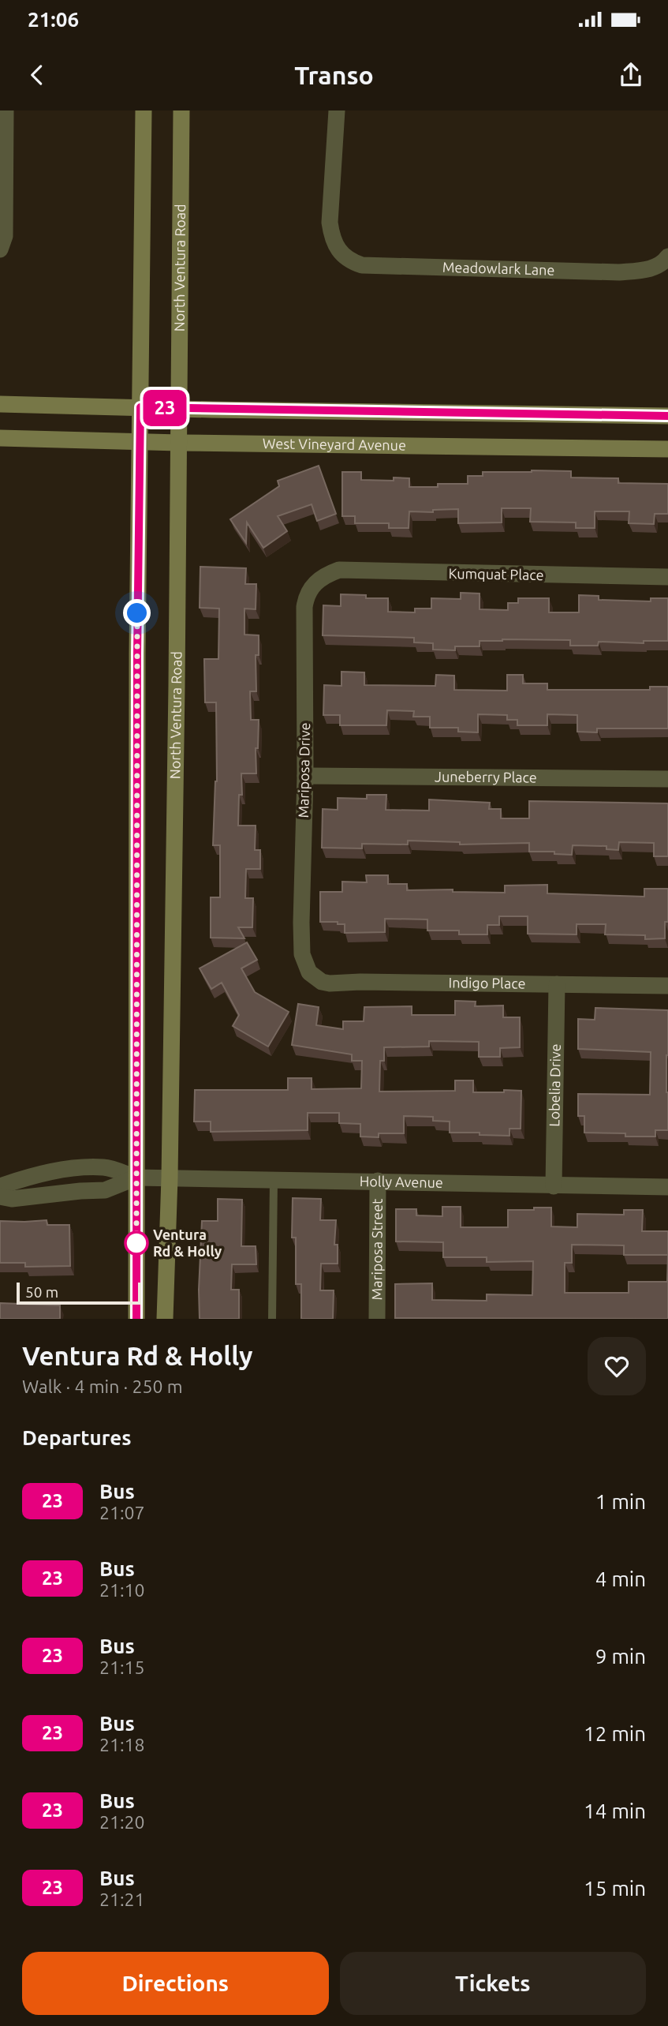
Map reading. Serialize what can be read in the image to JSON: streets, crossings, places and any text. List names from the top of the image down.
{
  "streets": {
    "main road": ["North Ventura Road", "West Vineyard Avenue"],
    "street": [
      "Meadowlark Lane",
      "Kumquat Place",
      "Mariposa Drive",
      "Juneberry Place",
      "Indigo Place",
      "Lobelia Drive",
      "Holly Avenue",
      "Mariposa Street"
    ]
  },
  "crossings": [
    ["North Ventura Road", "West Vineyard Avenue"],
    ["North Ventura Road", "Holly Avenue"],
    ["Kumquat Place", "Mariposa Drive"],
    ["Mariposa Drive", "Juneberry Place"],
    ["Mariposa Drive", "Indigo Place"],
    ["Indigo Place", "Lobelia Drive"],
    ["Lobelia Drive", "Holly Avenue"],
    ["Holly Avenue", "Mariposa Street"]
  ],
  "places": ["Ventura Rd & Holly"],
  "lines": ["bus line 23"],
  "scale_bar": "50 m",
  "page": {
    "status": "21:06",
    "header": "Transo",
    "on_map": "23",
    "scale": "50 m",
    "heading": [
      ["Ventura Rd & Holly", "Walk · 4 min · 250 m"],
      "Departures"
    ],
    "list": [
      {
        "mark": "23",
        "name": "Bus",
        "note": "21:07",
        "value": "1 min"
      },
      {
        "mark": "23",
        "name": "Bus",
        "note": "21:10",
        "value": "4 min"
      },
      {
        "mark": "23",
        "name": "Bus",
        "note": "21:15",
        "value": "9 min"
      },
      {
        "mark": "23",
        "name": "Bus",
        "note": "21:18",
        "value": "12 min"
      },
      {
        "mark": "23",
        "name": "Bus",
        "note": "21:20",
        "value": "14 min"
      },
      {
        "mark": "23",
        "name": "Bus",
        "note": "21:21",
        "value": "15 min"
      }
    ],
    "buttons": ["Directions", "Tickets"]
  }
}
